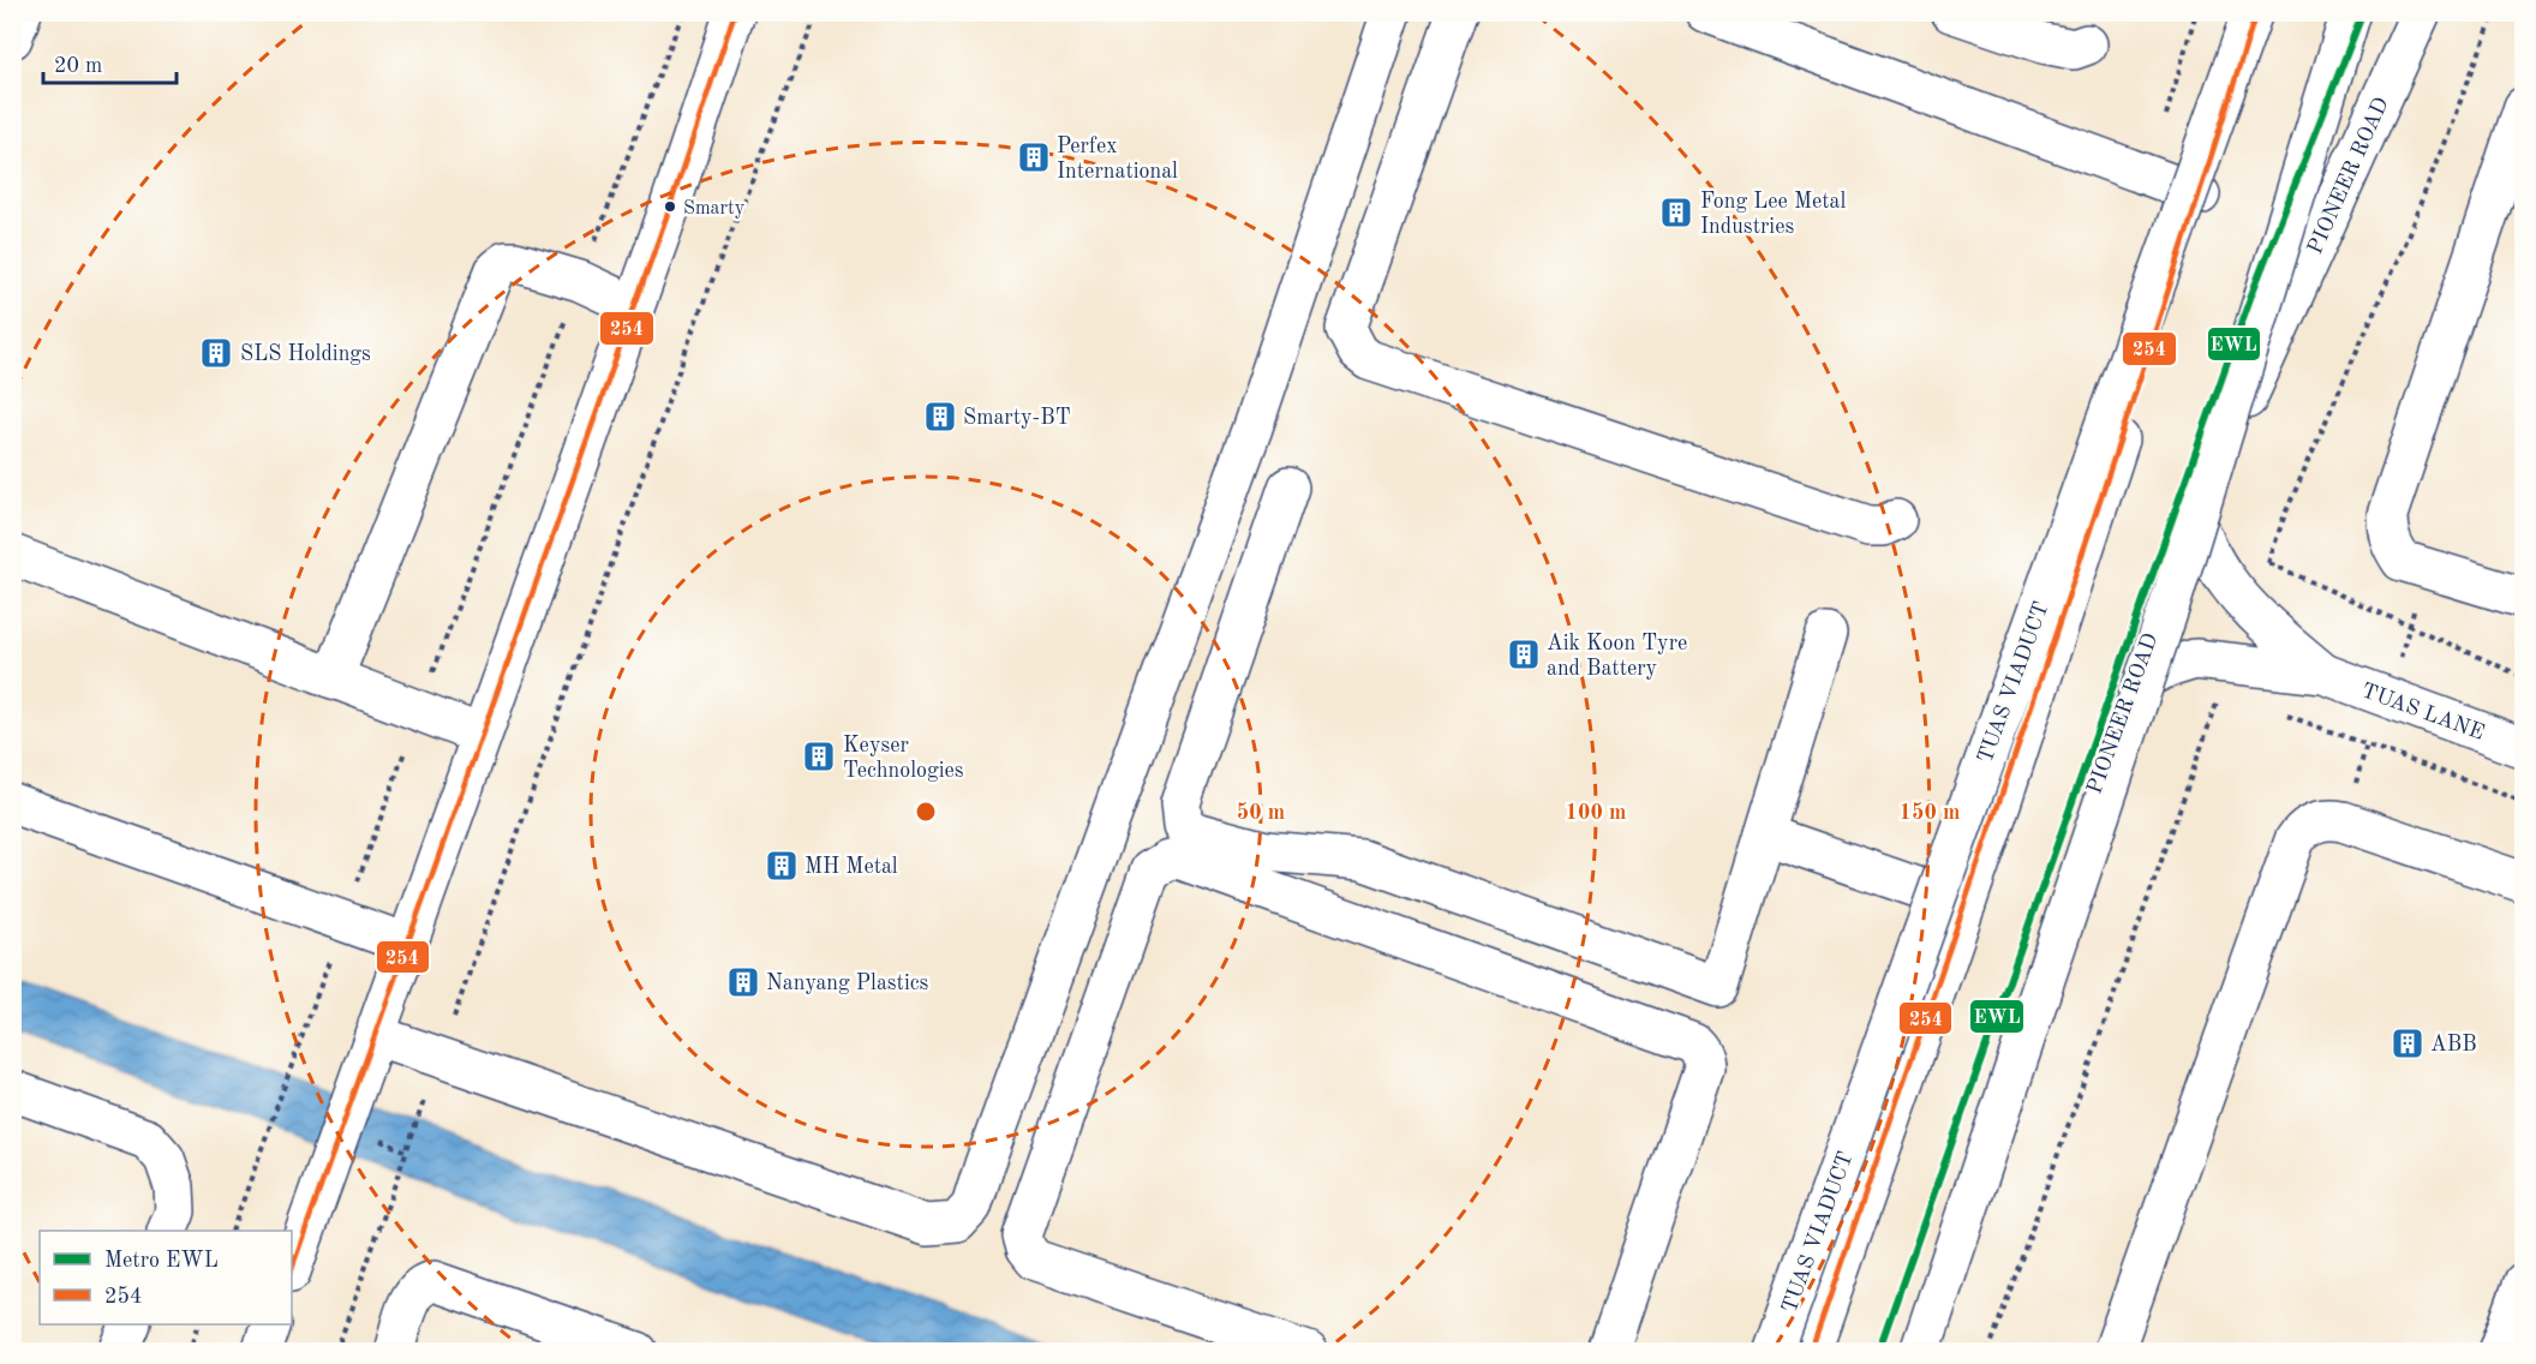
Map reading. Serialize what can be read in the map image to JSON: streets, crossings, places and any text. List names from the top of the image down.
{
  "streets": {
    "main road": ["PIONEER ROAD", "TUAS VIADUCT", "TUAS LANE"]
  },
  "crossings": [
    ["PIONEER ROAD", "TUAS LANE"]
  ],
  "places": {
    "building": [
      "Perfex International",
      "Fong Lee Metal Industries",
      "SLS Holdings",
      "Smarty-BT",
      "Aik Koon Tyre and Battery",
      "Keyser Technologies",
      "MH Metal",
      "Nanyang Plastics",
      "ABB"
    ],
    "other": ["Smarty"]
  },
  "lines": ["metro line EWL", "transit line 254"],
  "legend": ["Metro EWL", "254"],
  "scale_bar": "20 m",
  "rings": ["50 m", "100 m", "150 m"]
}
